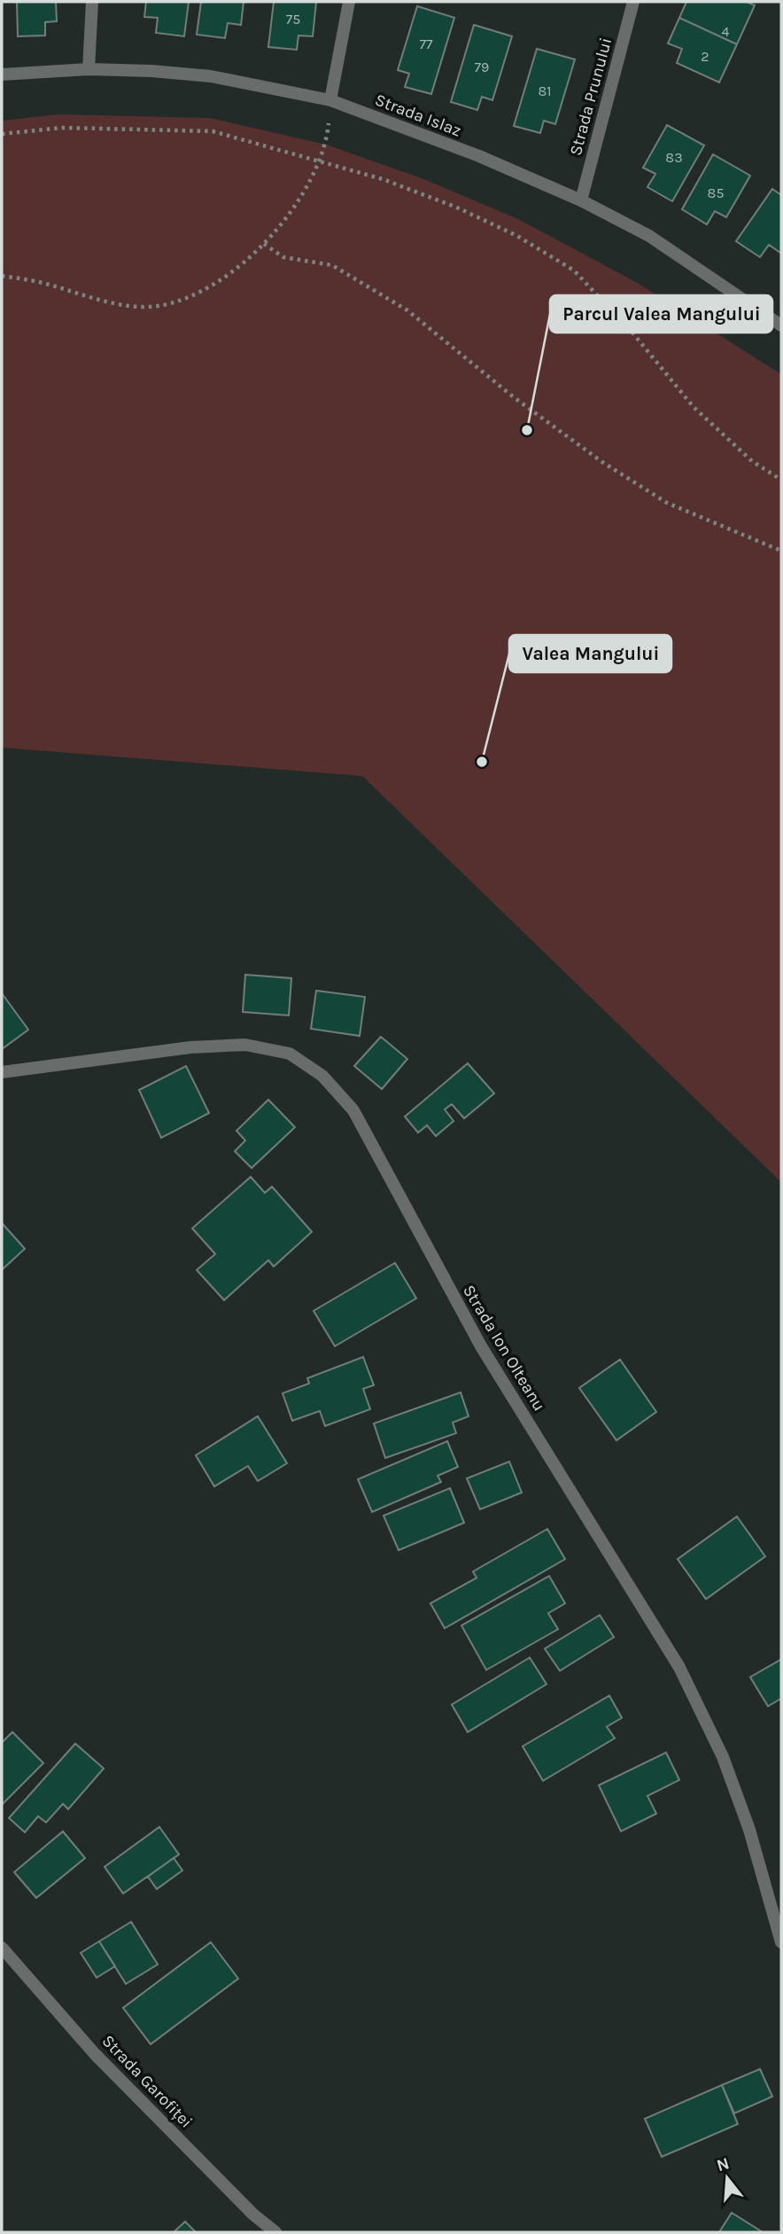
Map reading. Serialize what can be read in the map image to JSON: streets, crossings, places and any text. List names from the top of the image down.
{
  "streets": {
    "street": [
      "Strada Prunului",
      "Strada Islaz",
      "Strada Ion Olteanu",
      "Strada Garofiței"
    ]
  },
  "crossings": [
    ["Strada Prunului", "Strada Islaz"]
  ],
  "places": ["Parcul Valea Mangului", "Valea Mangului"],
  "house_numbers": [
    "75",
    "4",
    "77",
    "2",
    "79",
    "81",
    "83",
    "85"
  ],
  "north": "top"
}
